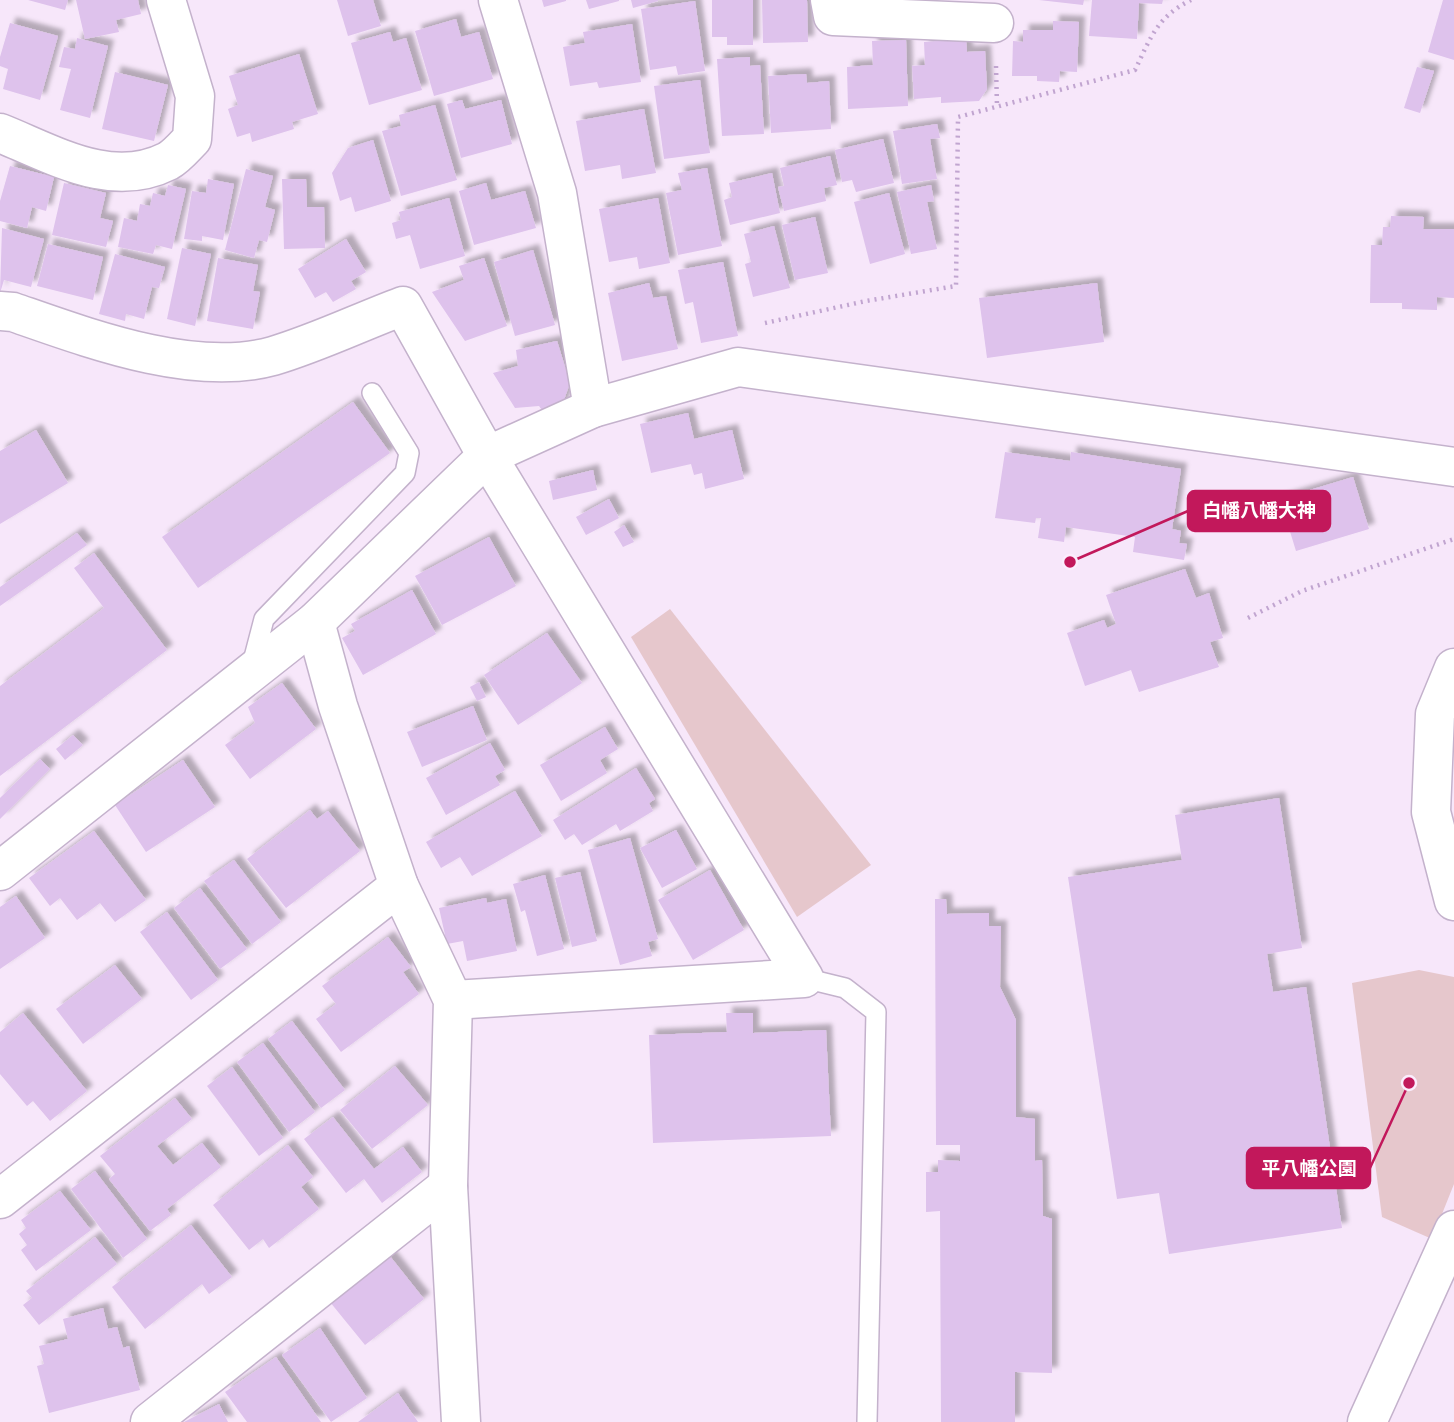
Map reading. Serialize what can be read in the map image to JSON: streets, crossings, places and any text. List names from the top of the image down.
{
  "places": ["白幡八幡大神", "平八幡公園"]
}
